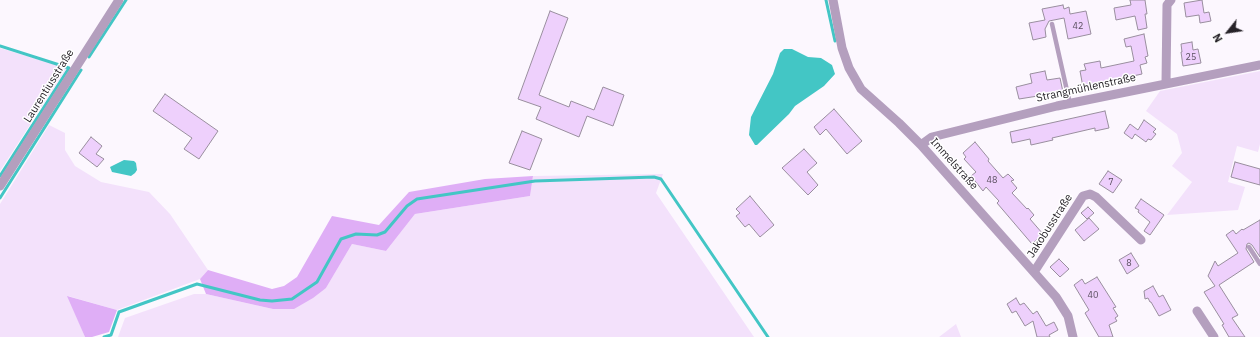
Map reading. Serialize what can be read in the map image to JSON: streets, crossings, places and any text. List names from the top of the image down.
{
  "streets": {
    "street": [
      "Laurentiusstraße",
      "Strangmühlenstraße",
      "Immelstraße",
      "Jakobusstraße"
    ]
  },
  "crossings": [
    ["Strangmühlenstraße", "Immelstraße"],
    ["Immelstraße", "Jakobusstraße"]
  ],
  "house_numbers": [
    "42",
    "25",
    "48",
    "7",
    "8",
    "40"
  ],
  "north": "bottom left"
}
